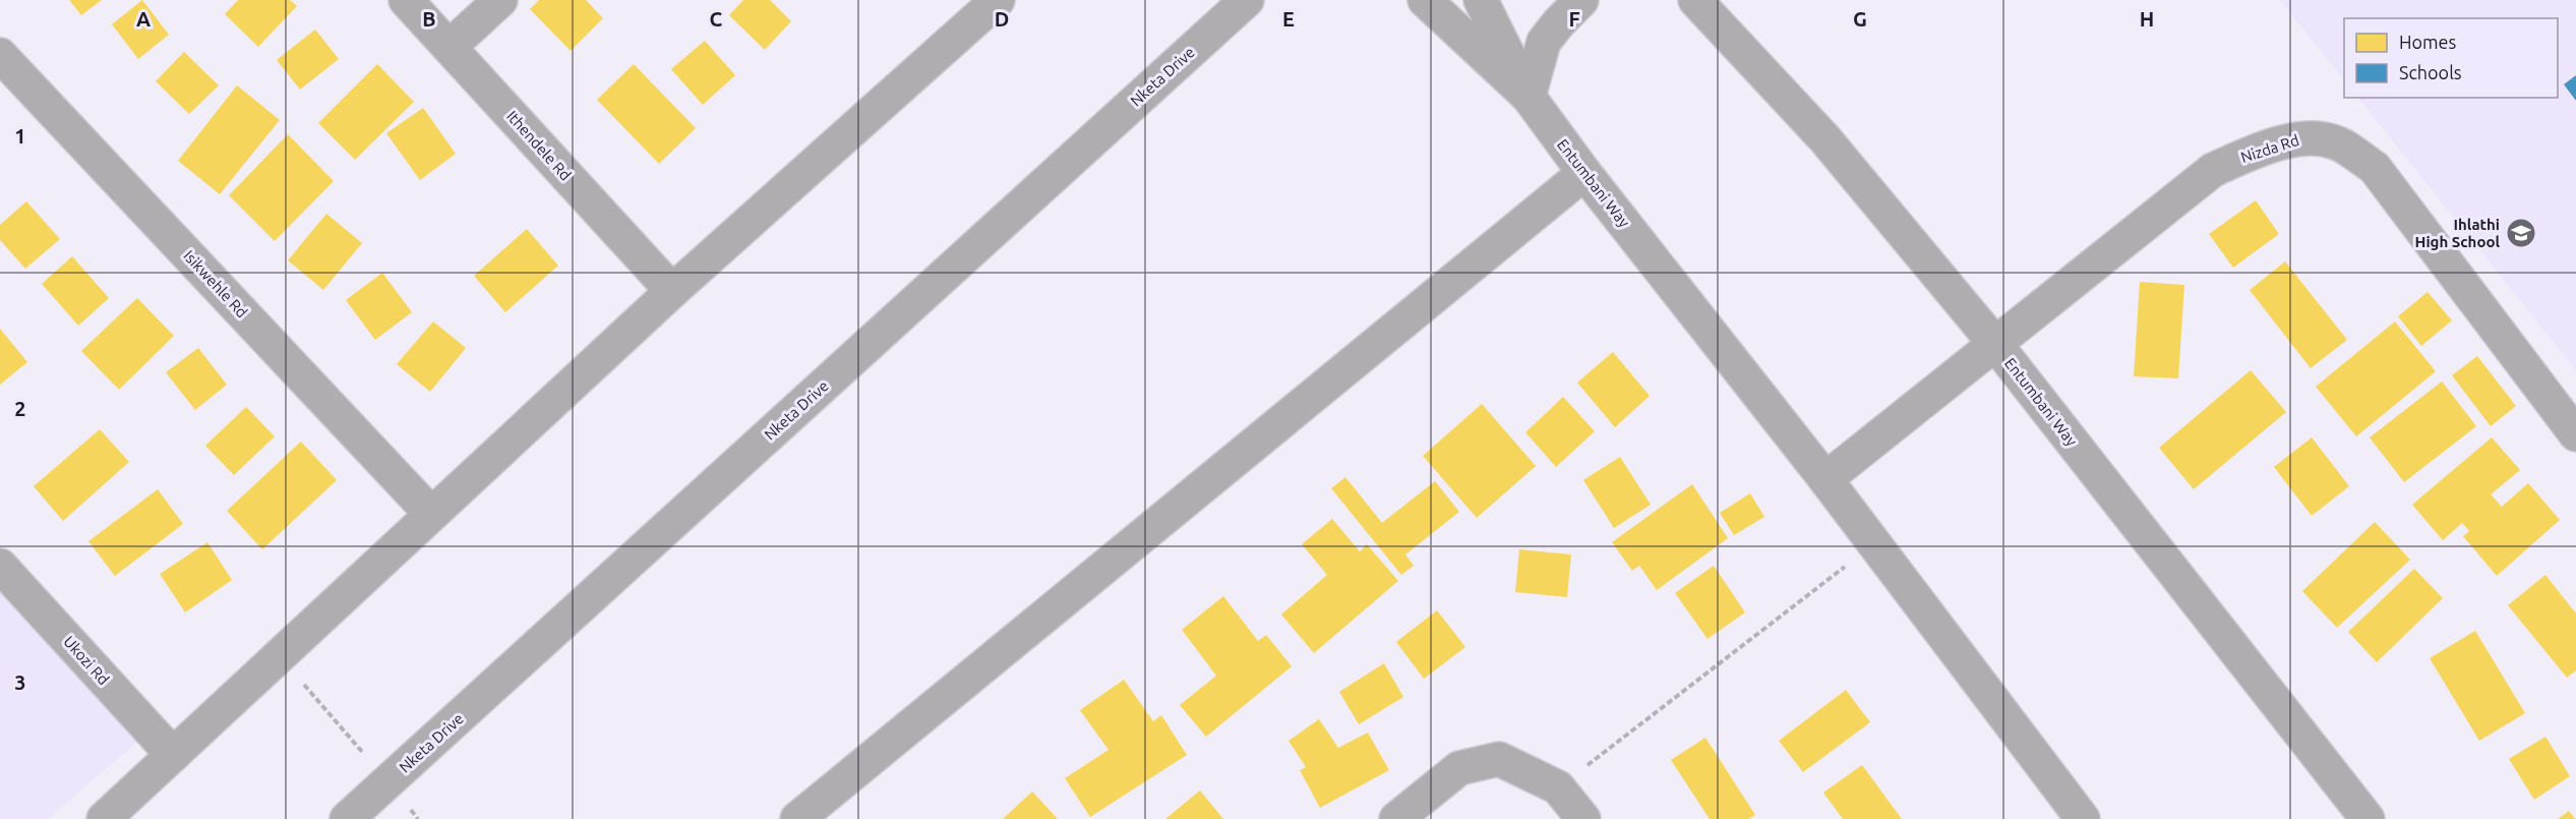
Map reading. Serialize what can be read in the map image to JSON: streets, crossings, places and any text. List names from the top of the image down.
{
  "streets": {
    "street": [
      "Nketa Drive",
      "Ithendele Rd",
      "Nizda Rd",
      "Entumbani Way",
      "Isikwehle Rd",
      "Ukozi Rd"
    ]
  },
  "crossings": [
    ["Nizda Rd", "Entumbani Way"]
  ],
  "places": {
    "school or university": ["Ihlathi High School"]
  },
  "legend": ["Homes", "Schools"],
  "grid": {
    "columns": [
      "A",
      "B",
      "C",
      "D",
      "E",
      "F",
      "G",
      "H"
    ],
    "rows": ["1", "2", "3"]
  }
}
